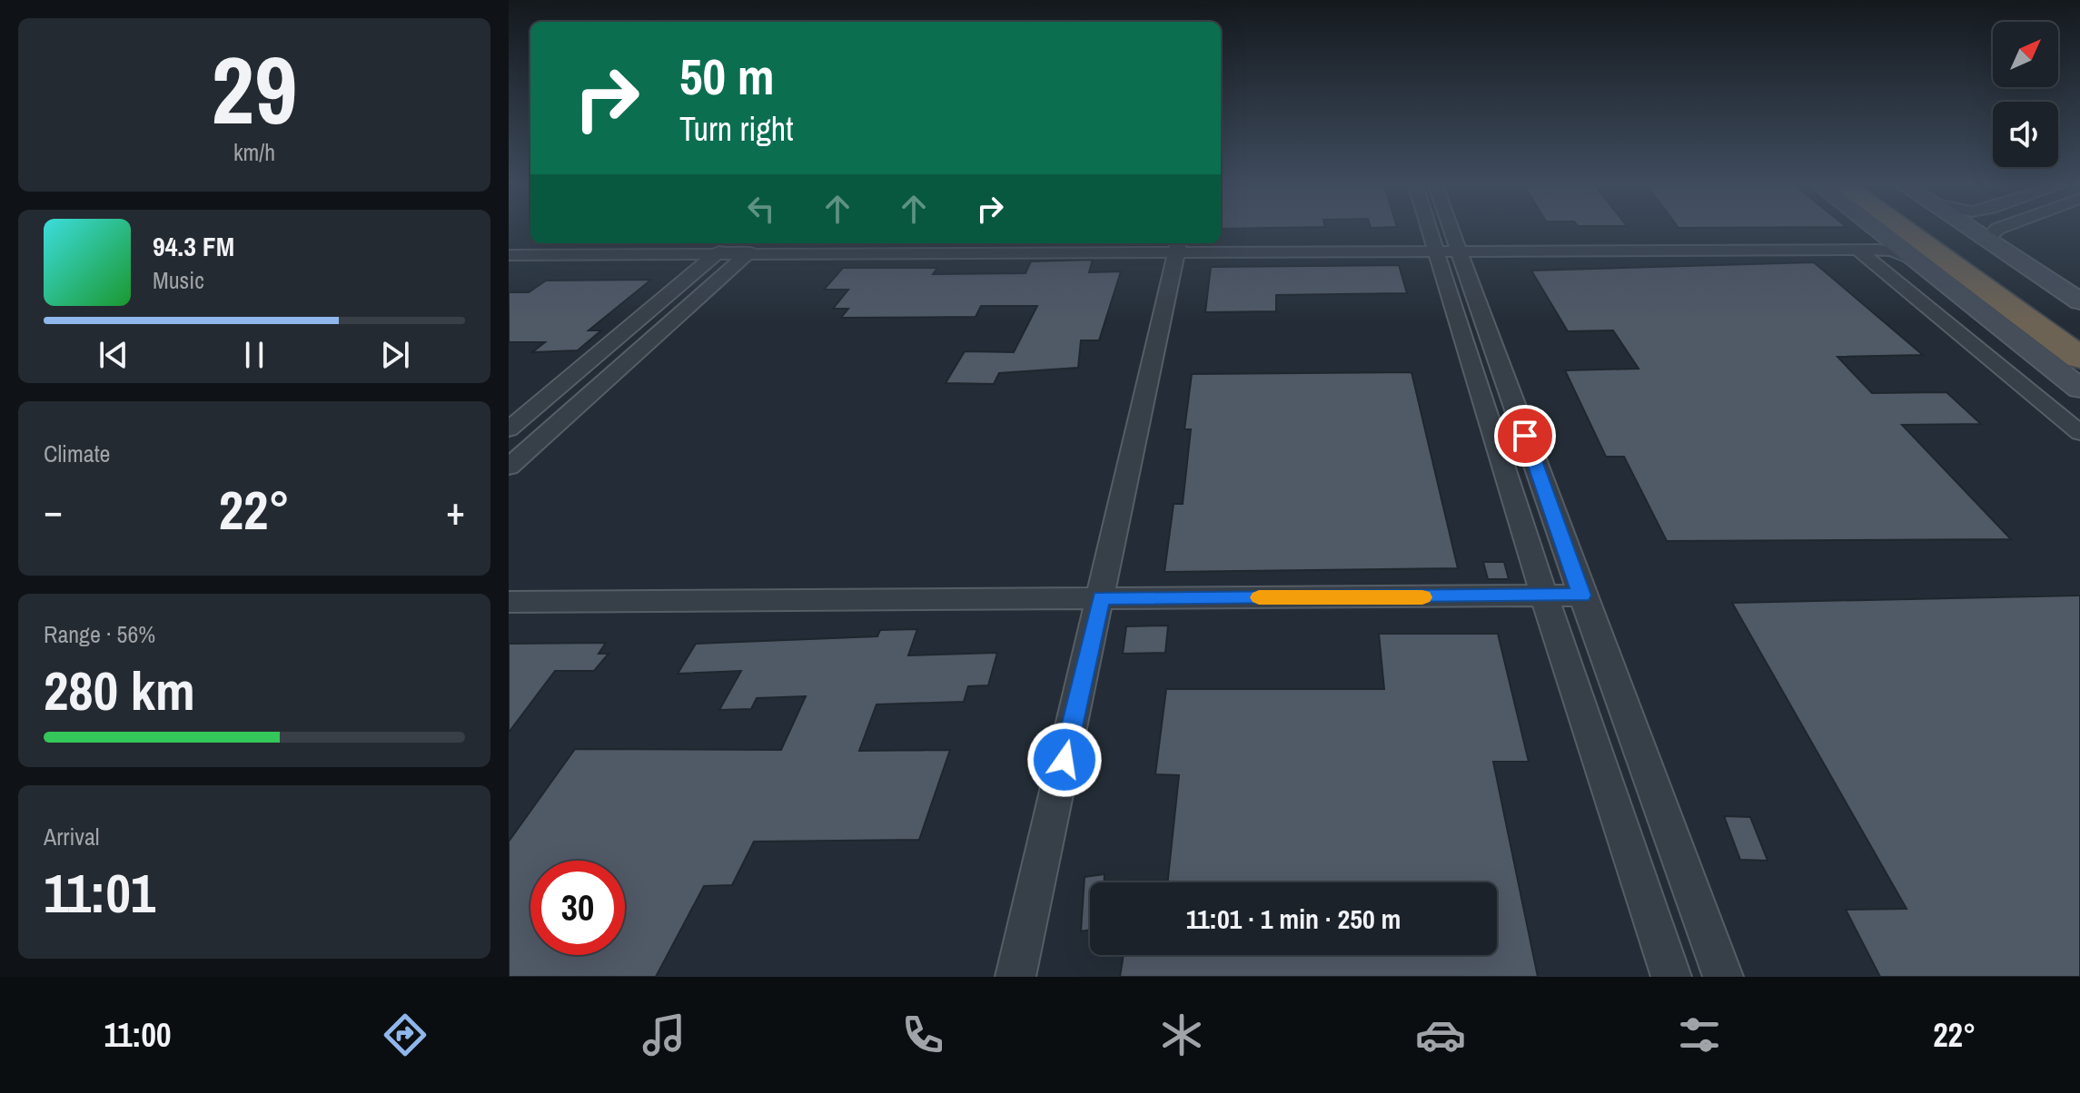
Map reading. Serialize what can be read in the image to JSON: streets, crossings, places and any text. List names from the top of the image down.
{
  "north": "top right",
  "page": {
    "tile": [
      ["29", "km/h"],
      "Climate",
      ["Range · 56%", "280 km"],
      ["Arrival", "11:01"]
    ],
    "turn": ["50 m", "Turn right"],
    "song": ["94.3 FM", "Music"],
    "heat": ["−", "22°", "+"],
    "limit": "30",
    "trip": "11:01 · 1 min · 250 m",
    "tabs": ["11:00", "22°"]
  }
}
